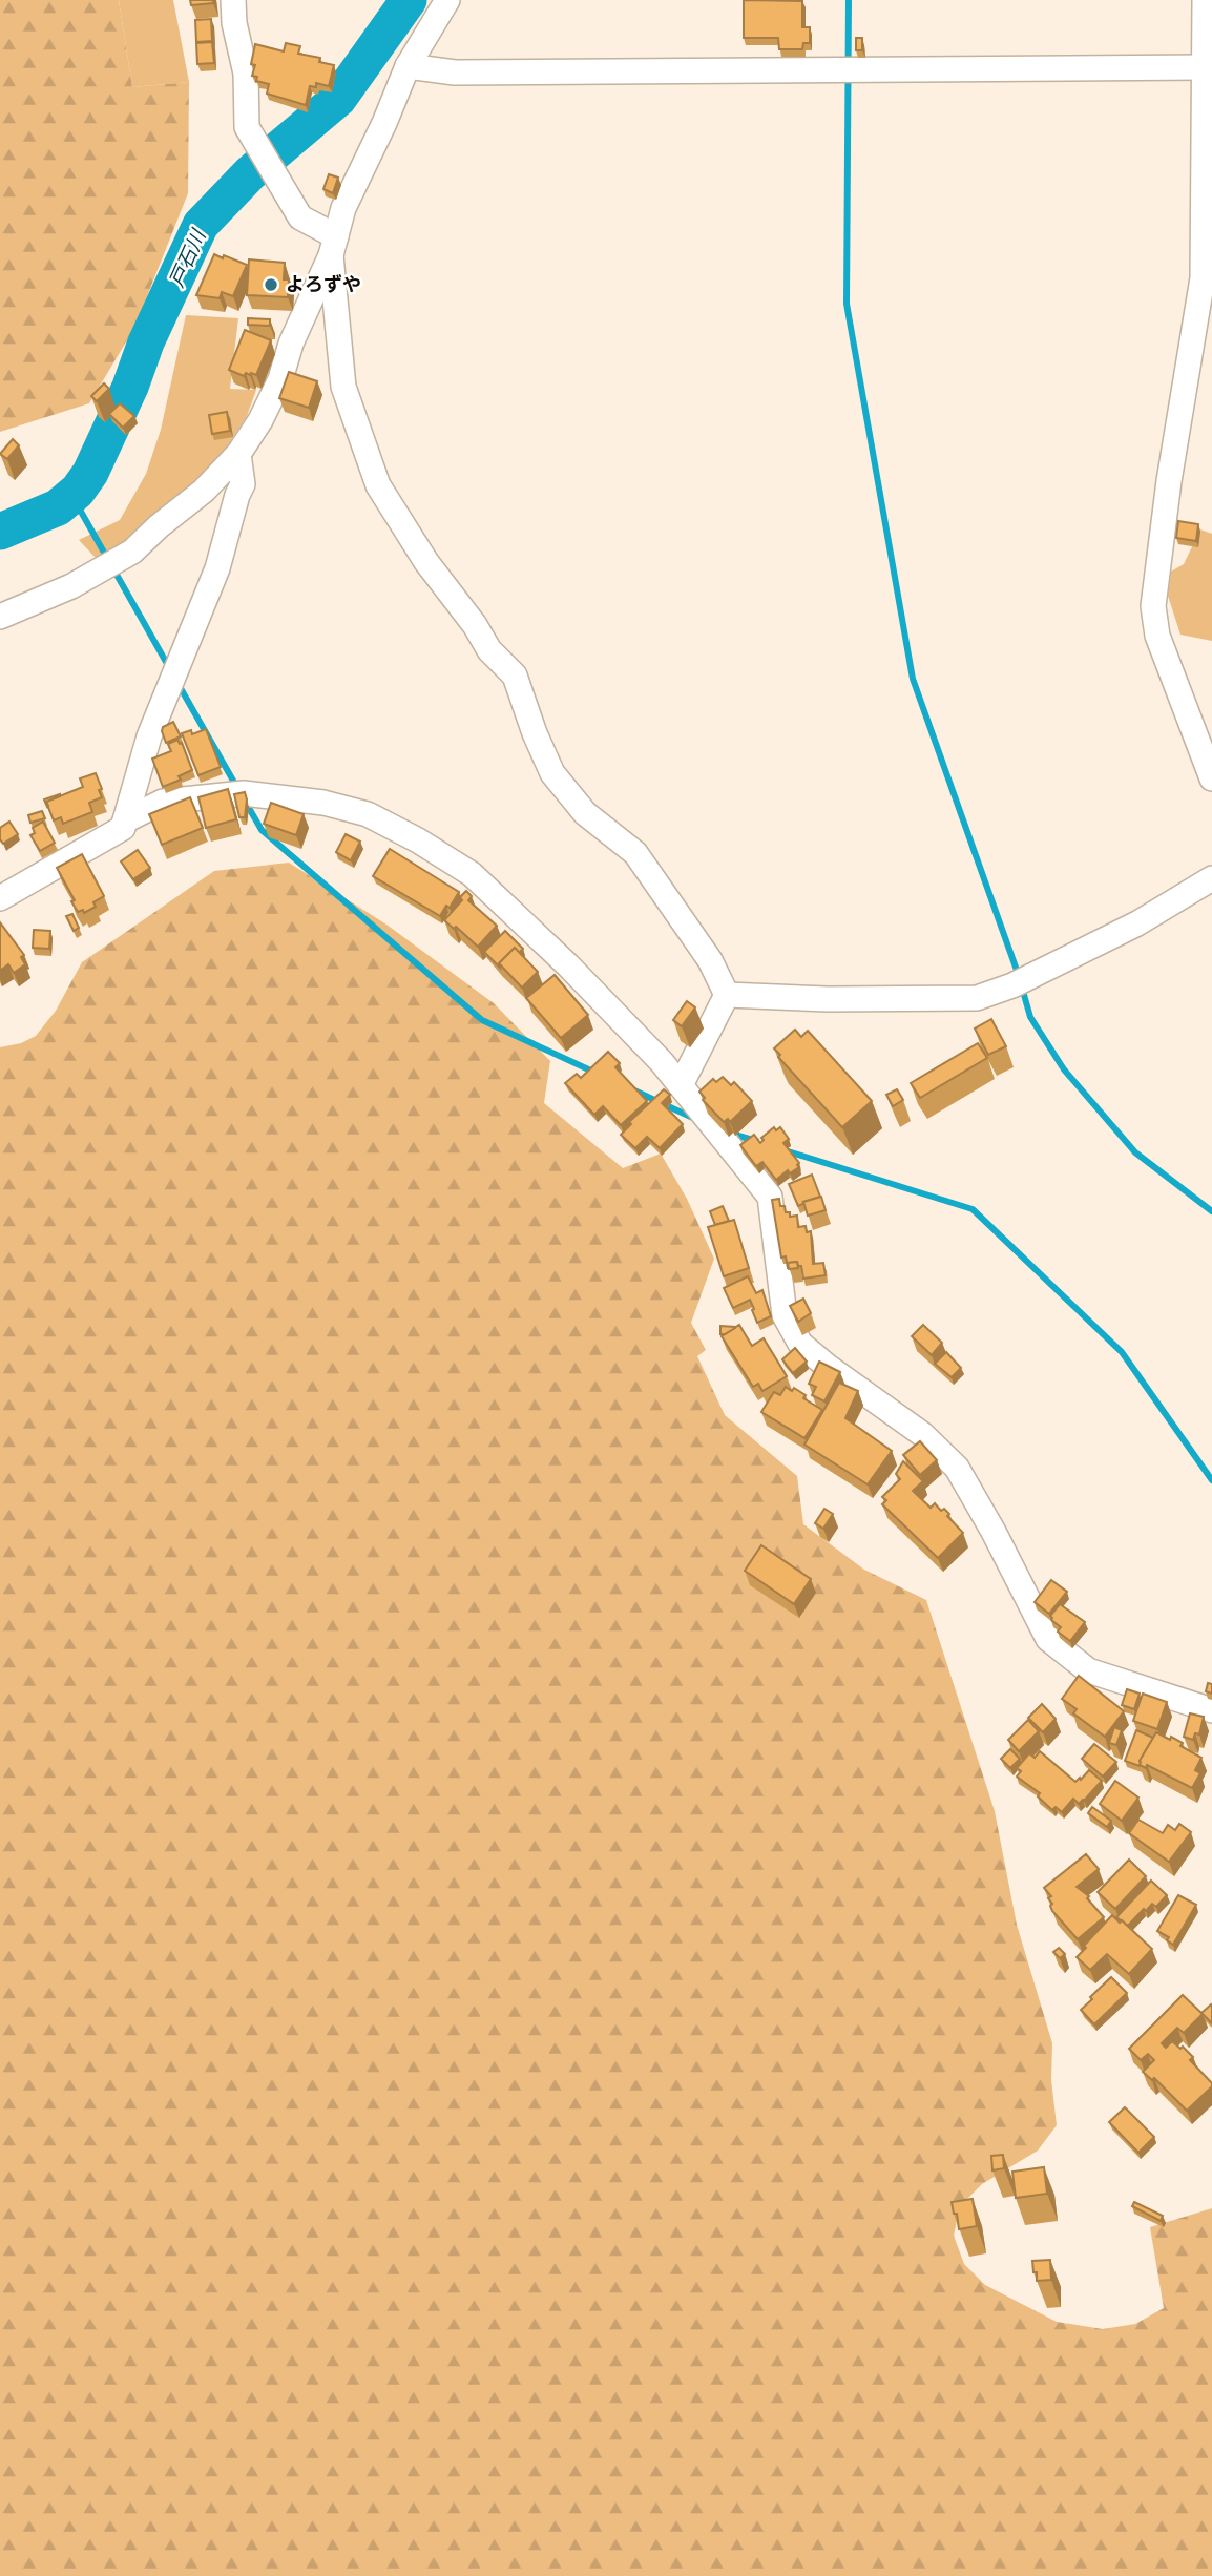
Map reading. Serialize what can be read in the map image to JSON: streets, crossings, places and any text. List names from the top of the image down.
{
  "water": ["戸石川"],
  "places": ["よろずや"]
}
